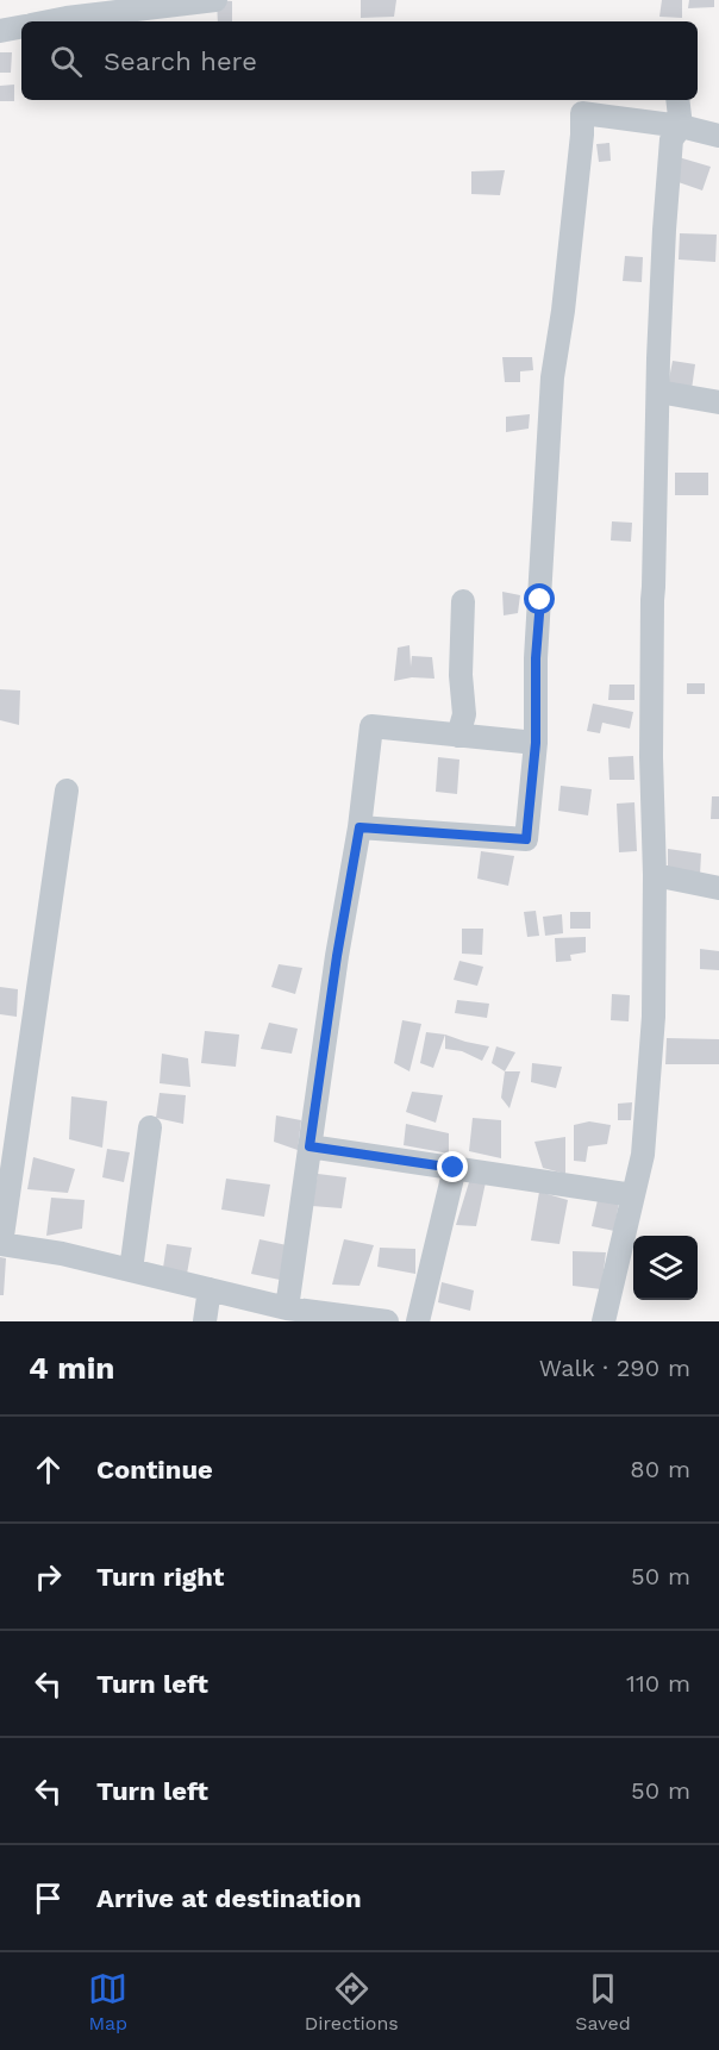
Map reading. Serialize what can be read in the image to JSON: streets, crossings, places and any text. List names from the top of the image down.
{
  "page": {
    "search": "Search here",
    "heading": ["4 min", "Walk · 290 m"],
    "list": [
      ["Continue", "80 m"],
      ["Turn right", "50 m"],
      ["Turn left", "110 m"],
      ["Turn left", "50 m"],
      "Arrive at destination"
    ],
    "nav": ["Map", "Directions", "Saved"]
  }
}
